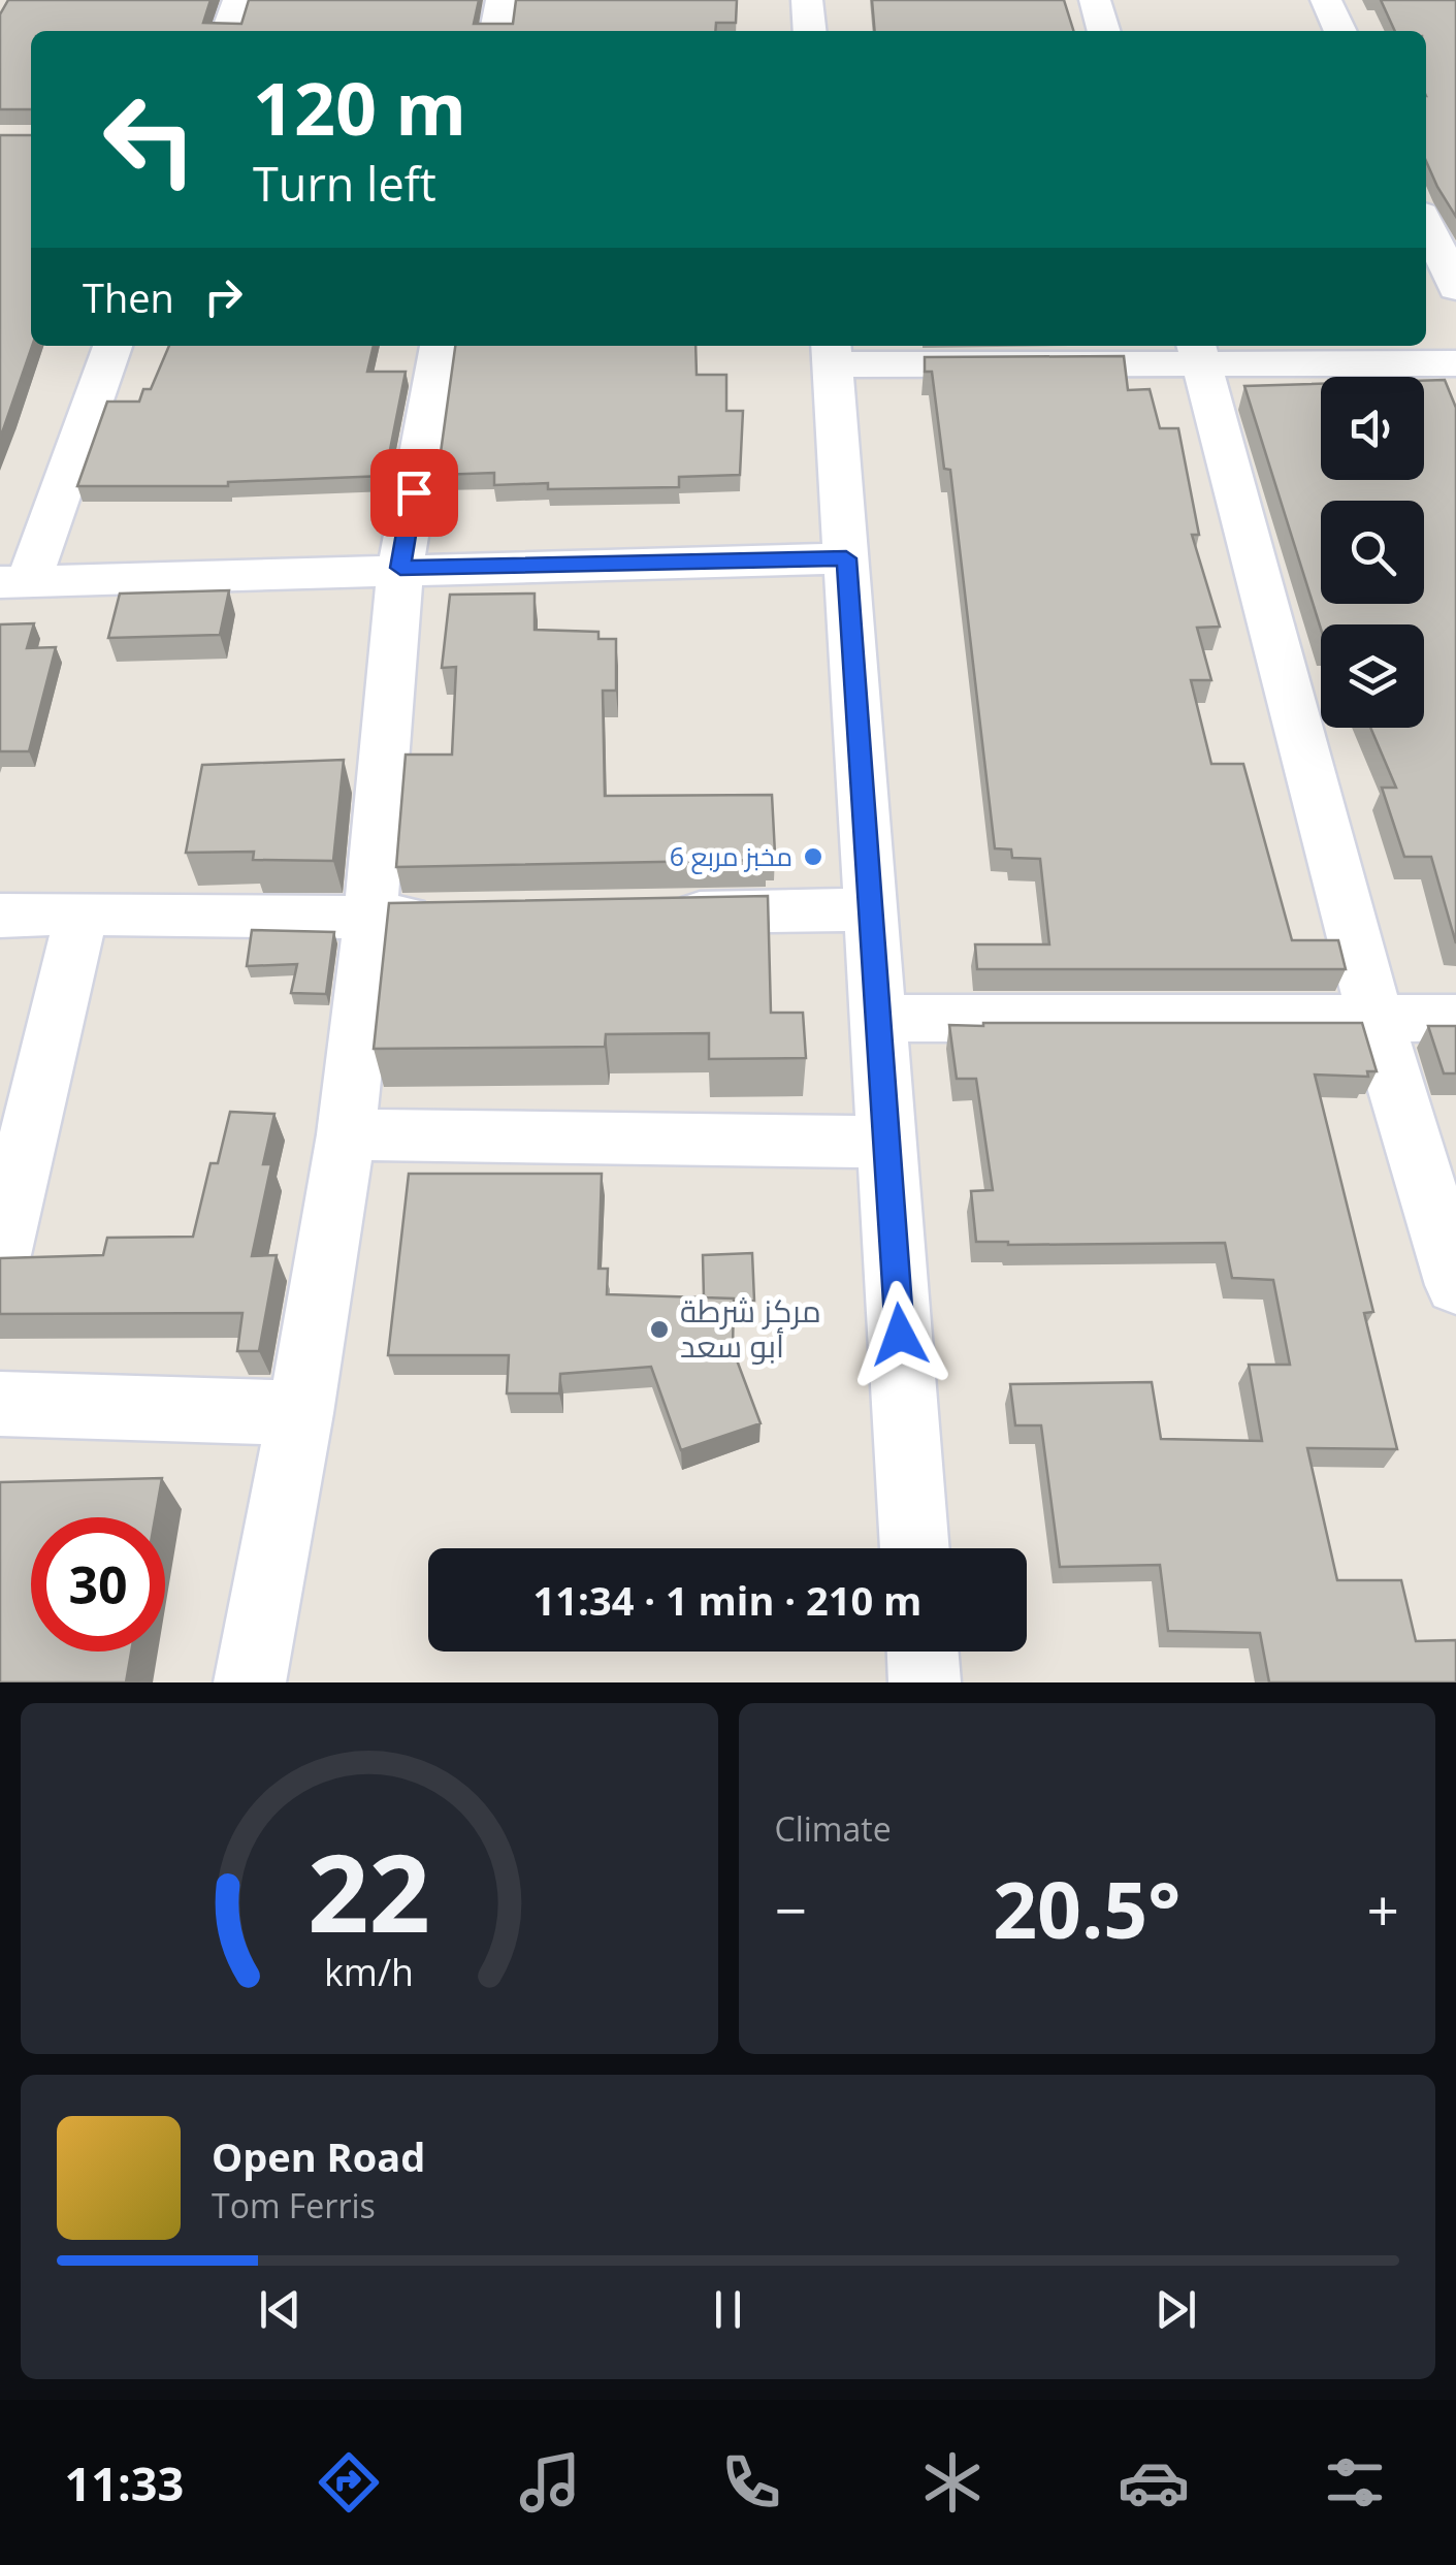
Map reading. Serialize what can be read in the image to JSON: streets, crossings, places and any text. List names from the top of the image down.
{
  "places": ["مخبز مربع 6", "مركز شرطة أبو سعد"],
  "page": {
    "turn": ["120 m", "Turn left"],
    "then": "Then",
    "limit": "30",
    "trip": "11:34 · 1 min · 210 m",
    "tile": "Climate",
    "heat": ["−", "20.5°", "+"],
    "song": ["Open Road", "Tom Ferris"],
    "tabs": "11:33",
    "gauge": ["22", "km/h"]
  }
}
